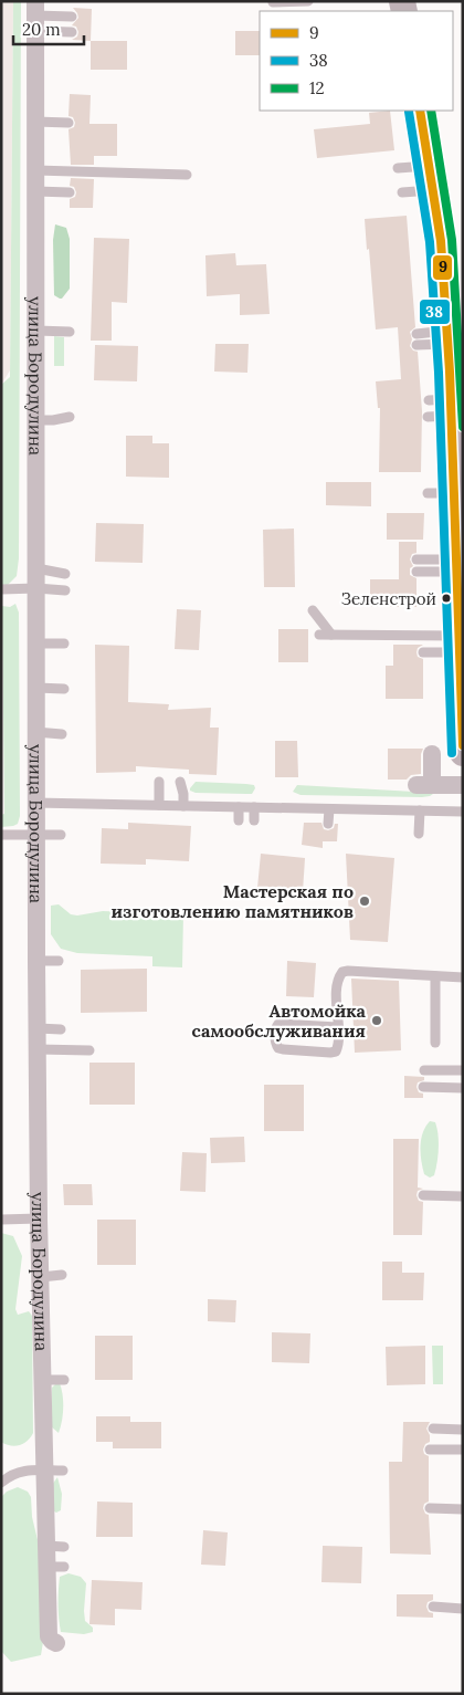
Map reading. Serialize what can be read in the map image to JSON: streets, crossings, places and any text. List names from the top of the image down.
{
  "streets": {
    "street": ["улица Бородулина"]
  },
  "places": ["Зеленстрой", "Мастерская по изготовлению памятников", "Автомойка самообслуживания"],
  "lines": ["transit line 9", "transit line 12", "transit line 38"],
  "legend": ["9", "38", "12"],
  "scale_bar": "20 m"
}
